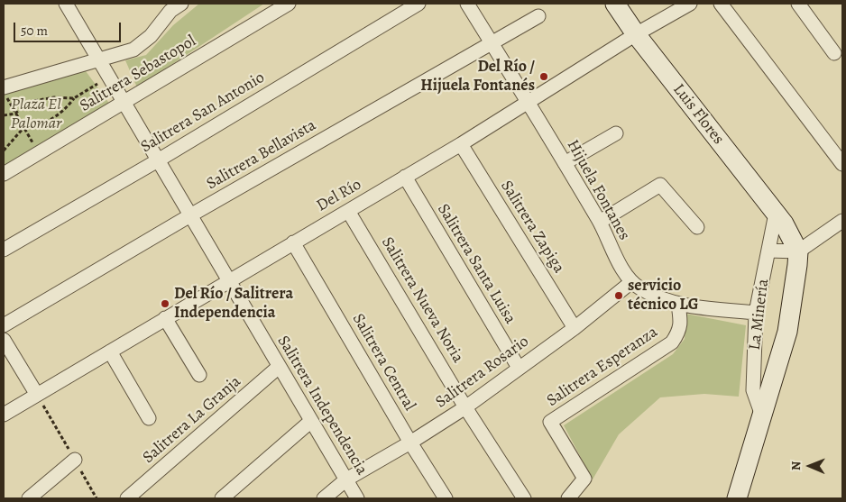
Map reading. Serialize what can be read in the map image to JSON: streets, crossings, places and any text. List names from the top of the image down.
{
  "streets": {
    "main road": ["Luis Flores", "La Minería"],
    "street": [
      "Salitrera Sebastopol",
      "Salitrera San Antonio",
      "Salitrera Bellavista",
      "Hijuela Fontanes",
      "Del Río",
      "Salitrera Zapiga",
      "Salitrera Santa Luisa",
      "Salitrera Nueva Noria",
      "Salitrera Central",
      "Salitrera Esperanza",
      "Salitrera Rosario",
      "Salitrera Independencia",
      "Salitrera La Granja"
    ]
  },
  "crossings": [
    ["Salitrera Sebastopol", "Salitrera Independencia"],
    ["Salitrera San Antonio", "Salitrera Independencia"],
    ["Luis Flores", "Del Río"],
    ["Luis Flores", "La Minería"],
    ["Salitrera Bellavista", "Hijuela Fontanes"],
    ["Salitrera Bellavista", "Salitrera Independencia"],
    ["Hijuela Fontanes", "Del Río"],
    ["Hijuela Fontanes", "La Minería"],
    ["Hijuela Fontanes", "Salitrera Esperanza"],
    ["Hijuela Fontanes", "Salitrera Rosario"],
    ["Del Río", "Salitrera Zapiga"],
    ["Del Río", "Salitrera Santa Luisa"],
    ["Del Río", "Salitrera Nueva Noria"],
    ["Del Río", "Salitrera Central"],
    ["Del Río", "Salitrera Independencia"],
    ["Salitrera Zapiga", "Salitrera Rosario"],
    ["Salitrera Santa Luisa", "Salitrera Rosario"],
    ["Salitrera Nueva Noria", "Salitrera Rosario"],
    ["Salitrera Central", "Salitrera Rosario"],
    ["Salitrera Rosario", "Salitrera Independencia"],
    ["Salitrera Independencia", "Salitrera La Granja"]
  ],
  "parks": ["Plaza El Palomar"],
  "places": ["Del Río / Hijuela Fontanés", "servicio técnico LG", "Del Río / Salitrera Independencia"],
  "scale_bar": "50 m",
  "north": "left"
}
